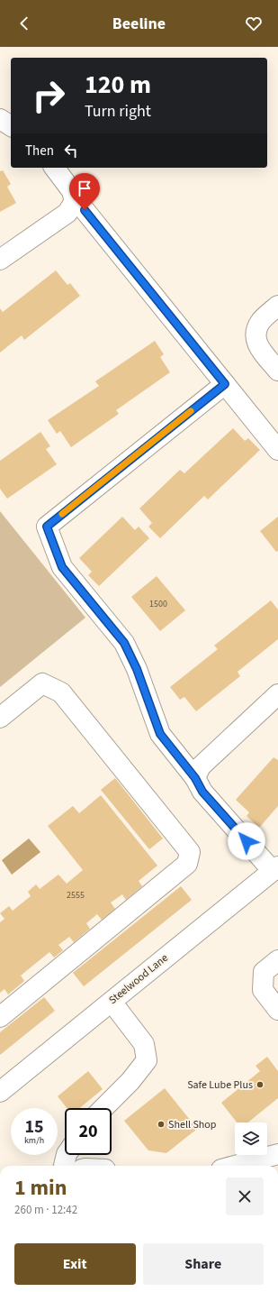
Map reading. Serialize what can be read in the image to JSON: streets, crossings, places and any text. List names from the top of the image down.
{
  "streets": {
    "street": ["Steelwood Lane"]
  },
  "places": ["Safe Lube Plus", "Shell Shop"],
  "house_numbers": ["1500", "2555"],
  "page": {
    "header": "Beeline",
    "turn": ["120 m", "Turn right"],
    "then": "Then",
    "speed": "15 km/h",
    "limit": "20",
    "heading": ["1 min", "260 m · 12:42"],
    "buttons": ["Exit", "Share"]
  }
}
